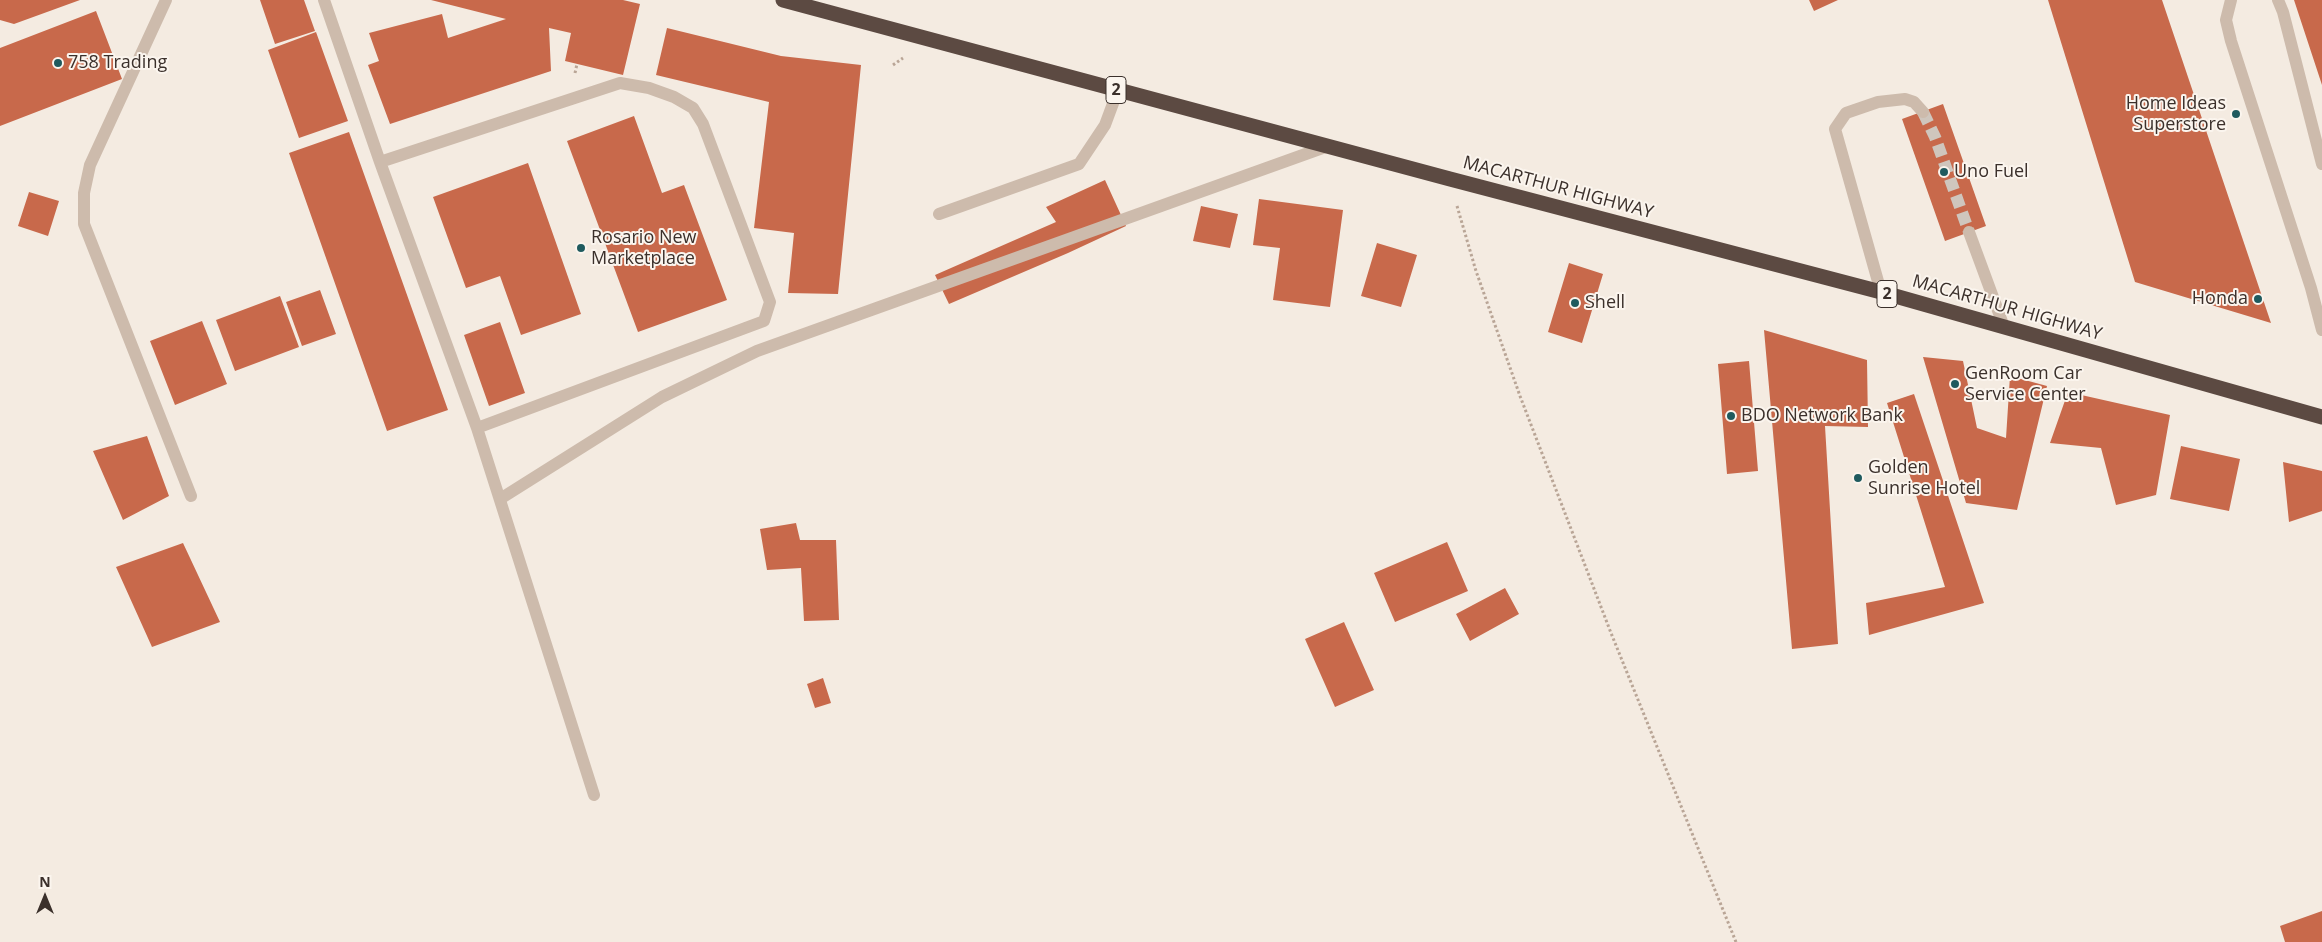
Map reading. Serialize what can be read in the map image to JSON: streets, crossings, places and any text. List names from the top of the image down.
{
  "streets": {
    "highway": ["2", "MACARTHUR HIGHWAY"]
  },
  "places": [
    "758 Trading",
    "Home Ideas Superstore",
    "Uno Fuel",
    "Rosario New Marketplace",
    "Honda",
    "Shell",
    "GenRoom Car Service Center",
    "BDO Network Bank",
    "Golden Sunrise Hotel"
  ],
  "north": "top"
}
